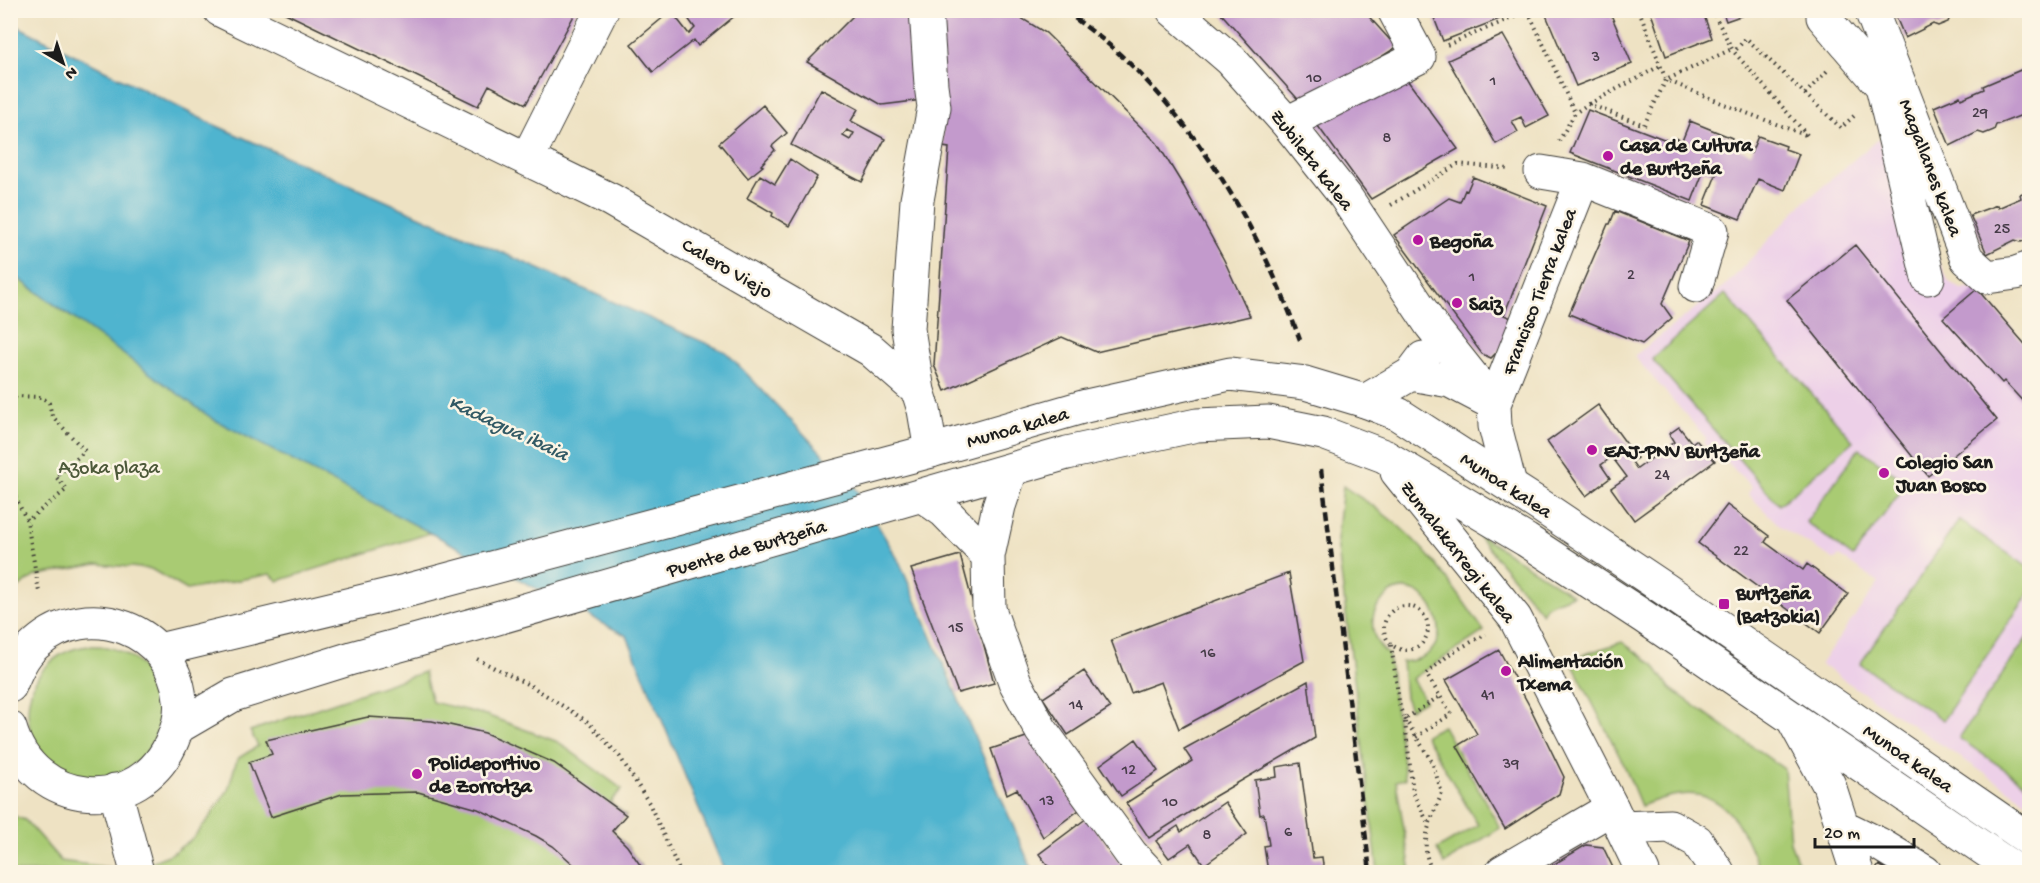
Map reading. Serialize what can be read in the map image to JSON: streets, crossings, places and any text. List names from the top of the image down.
{
  "streets": {
    "main road": [
      "Zubileta kalea",
      "Magallanes kalea",
      "Calero Viejo",
      "Francisco Tierra kalea",
      "Munoa kalea",
      "Puente de Burtzeña",
      "Zumalakarregi kalea"
    ]
  },
  "crossings": [
    ["Zubileta kalea", "Francisco Tierra kalea"],
    ["Munoa kalea", "Puente de Burtzeña"],
    ["Munoa kalea", "Zumalakarregi kalea"]
  ],
  "water": ["Kadagua ibaia"],
  "parks": ["Azoka plaza"],
  "places": {
    "other": [
      "Casa de Cultura de Burtzeña",
      "Begoña",
      "Saiz",
      "EAJ-PNV Burtzeña",
      "Colegio San Juan Bosco",
      "Alimentación Txema",
      "Polideportivo de Zorrotza"
    ],
    "transit": ["Burtzeña (Batzokia)"]
  },
  "house_numbers": [
    "3",
    "10",
    "1",
    "29",
    "8",
    "25",
    "2",
    "1",
    "24",
    "22",
    "15",
    "16",
    "41",
    "14",
    "39",
    "12",
    "13",
    "10",
    "6",
    "8"
  ],
  "scale_bar": "20 m",
  "north": "bottom right"
}
